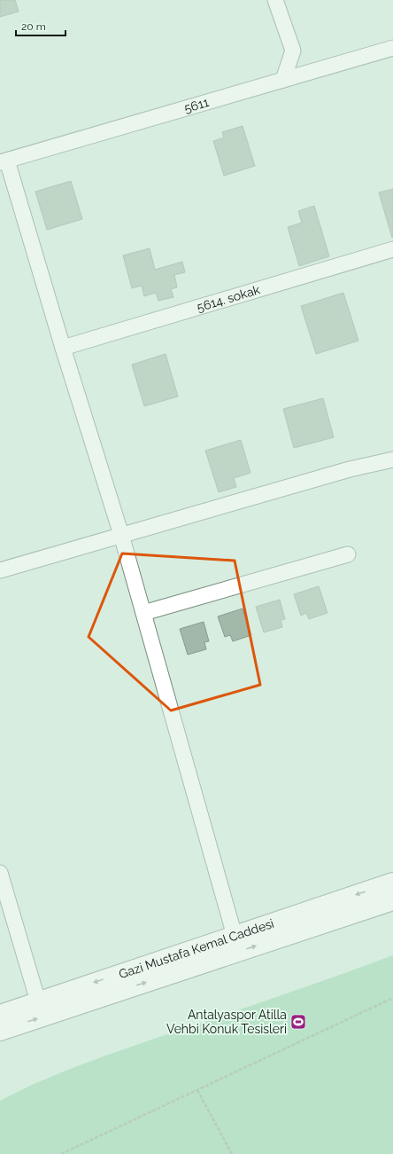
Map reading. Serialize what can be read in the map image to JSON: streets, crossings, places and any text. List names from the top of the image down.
{
  "streets": {
    "street": ["5611", "5614. sokak", "Gazi Mustafa Kemal Caddesi"]
  },
  "places": {
    "sports": ["Antalyaspor Atilla Vehbi Konuk Tesisleri"]
  },
  "scale_bar": "20 m"
}
